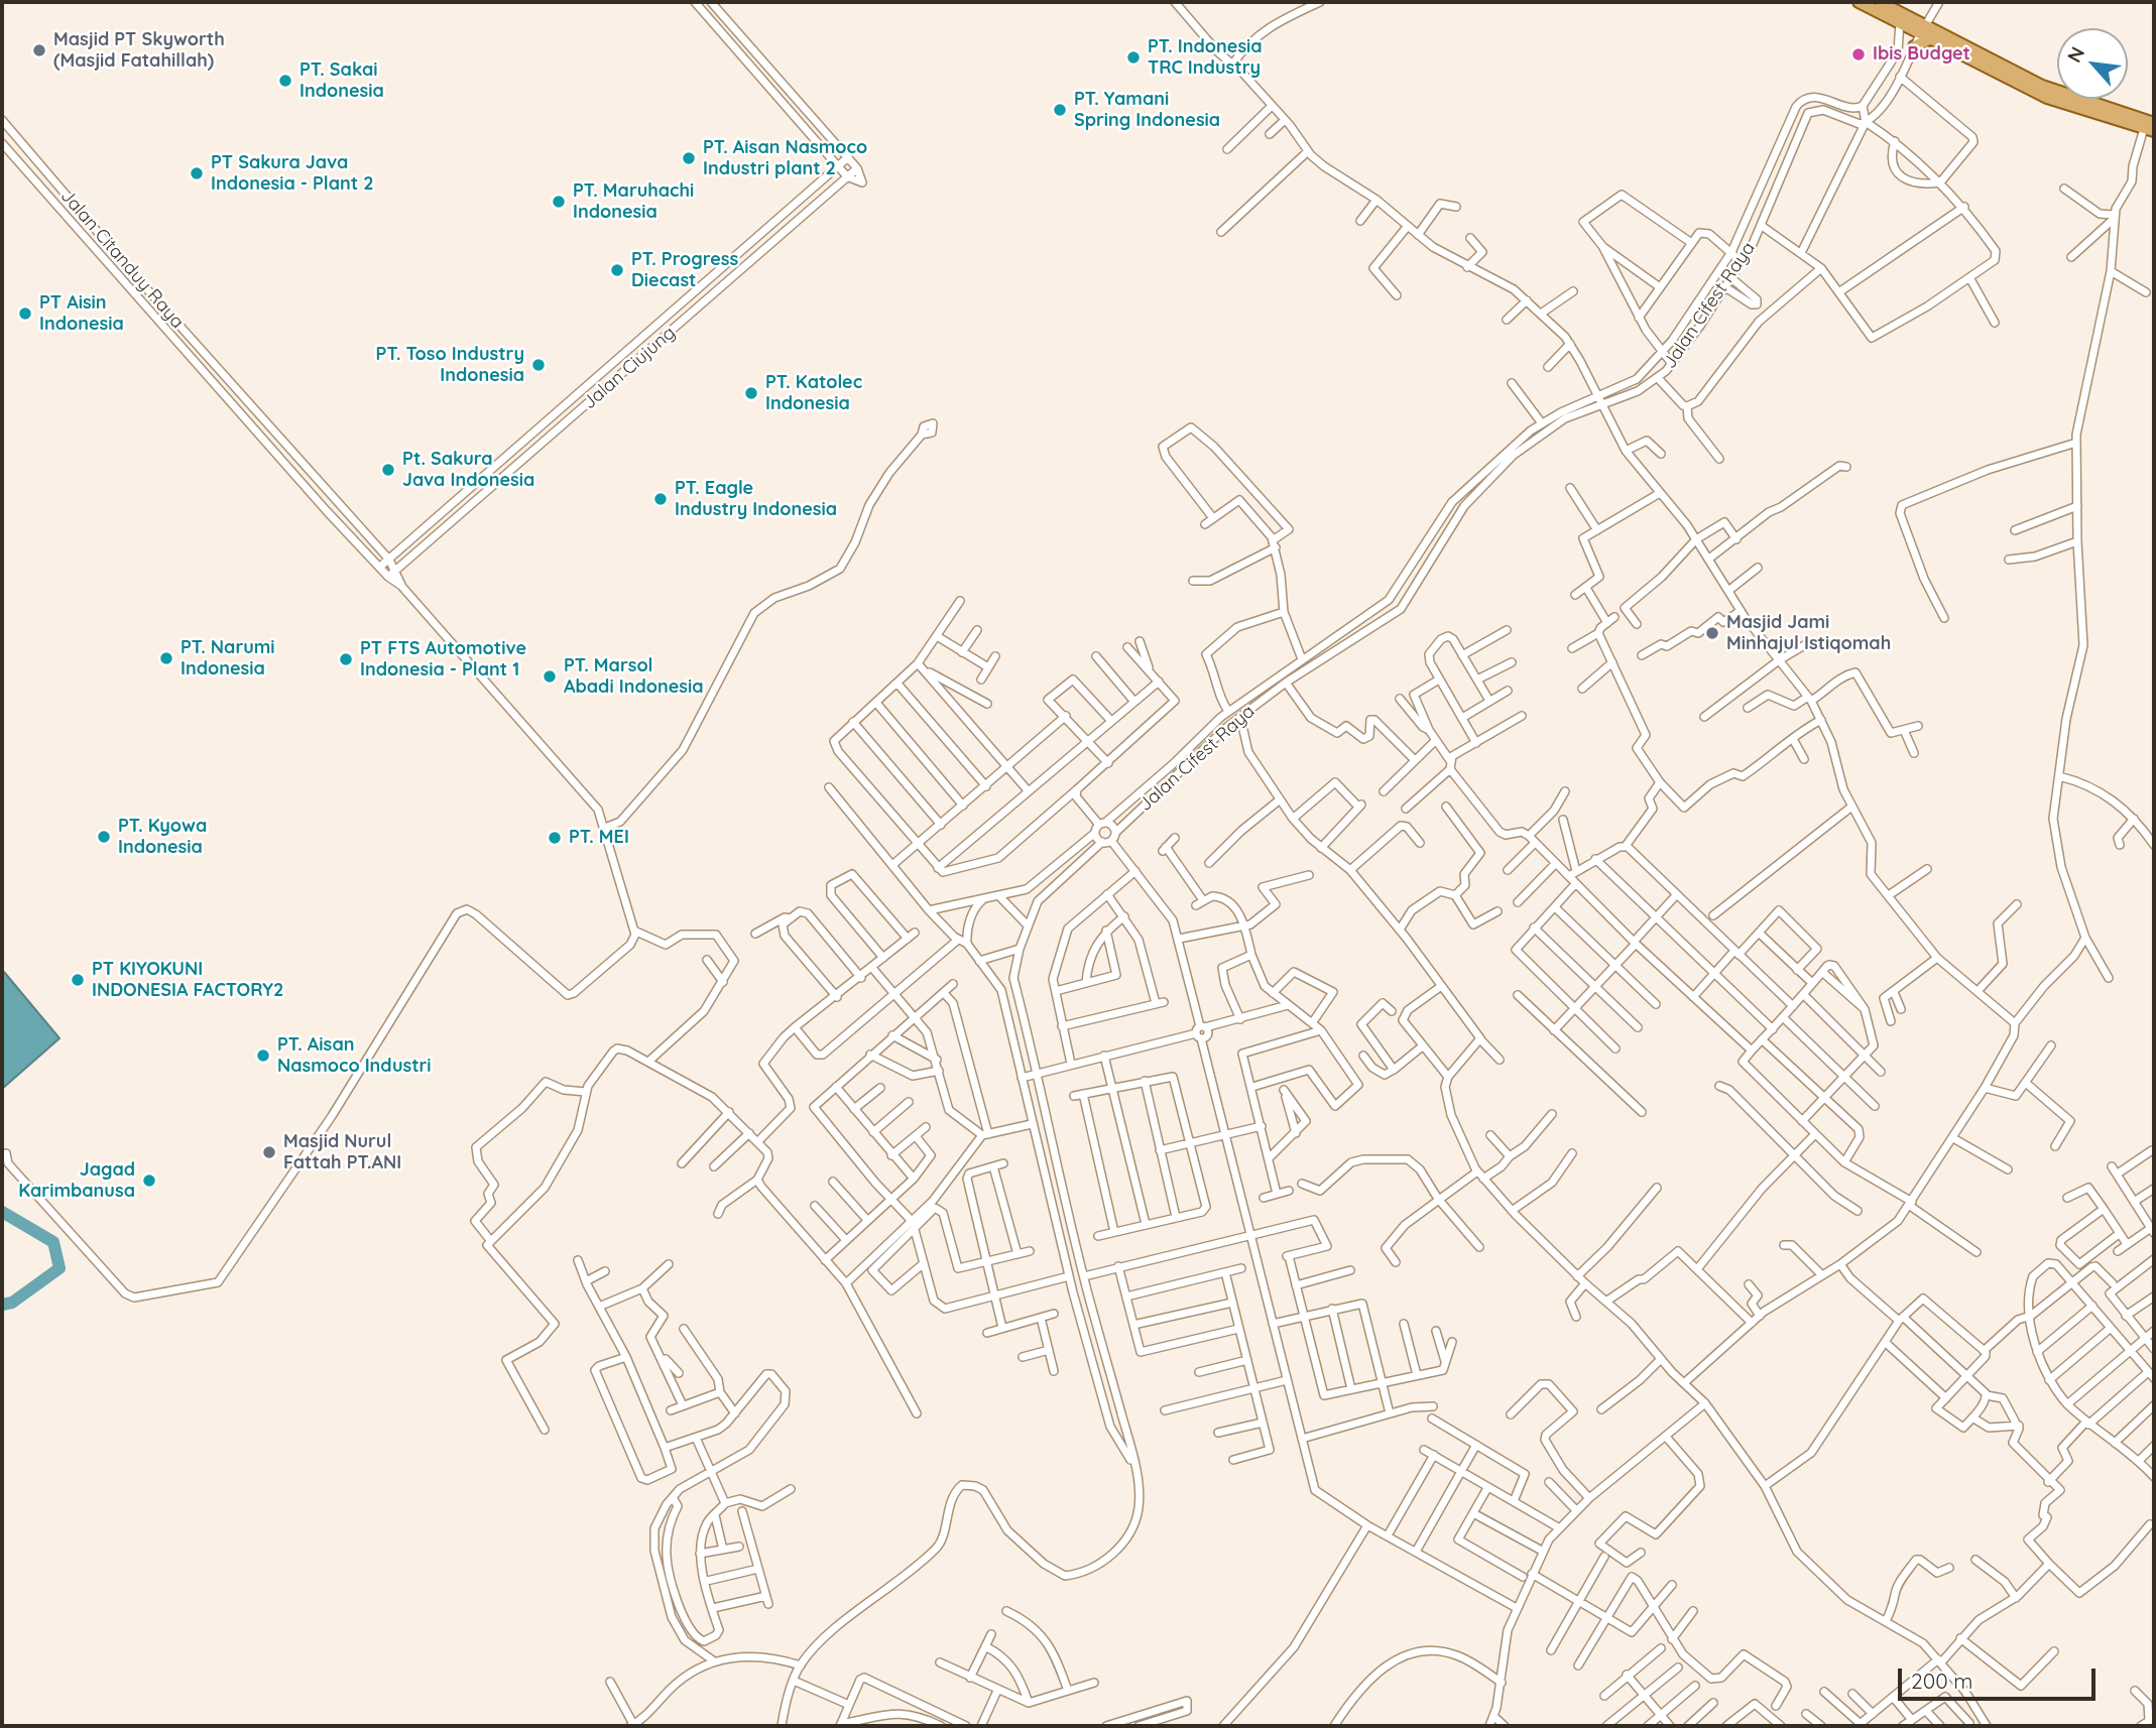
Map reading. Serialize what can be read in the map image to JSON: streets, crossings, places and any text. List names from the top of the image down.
{
  "streets": {
    "street": ["Jalan Citanduy Raya", "Jalan Cifest Raya", "Jalan Ciujung"]
  },
  "crossings": [
    ["Jalan Citanduy Raya", "Jalan Ciujung"]
  ],
  "places": [
    "Masjid PT Skyworth (Masjid Fatahillah)",
    "Ibis Budget",
    "PT. Indonesia TRC Industry",
    "PT. Sakai Indonesia",
    "PT. Yamani Spring Indonesia",
    "PT. Aisan Nasmoco Industri plant 2",
    "PT Sakura Java Indonesia - Plant 2",
    "PT. Maruhachi Indonesia",
    "PT. Progress Diecast",
    "PT Aisin Indonesia",
    "PT. Toso Industry Indonesia",
    "PT. Katolec Indonesia",
    "Pt. Sakura Java Indonesia",
    "PT. Eagle Industry Indonesia",
    "Masjid Jami Minhajul Istiqomah",
    "PT. Narumi Indonesia",
    "PT FTS Automotive Indonesia - Plant 1",
    "PT. Marsol Abadi Indonesia",
    "PT. Kyowa Indonesia",
    "PT. MEI",
    "PT KIYOKUNI INDONESIA FACTORY2",
    "PT. Aisan Nasmoco Industri",
    "Masjid Nurul Fattah PT.ANI",
    "Jagad Karimbanusa"
  ],
  "scale_bar": "200 m",
  "north": "top left"
}
